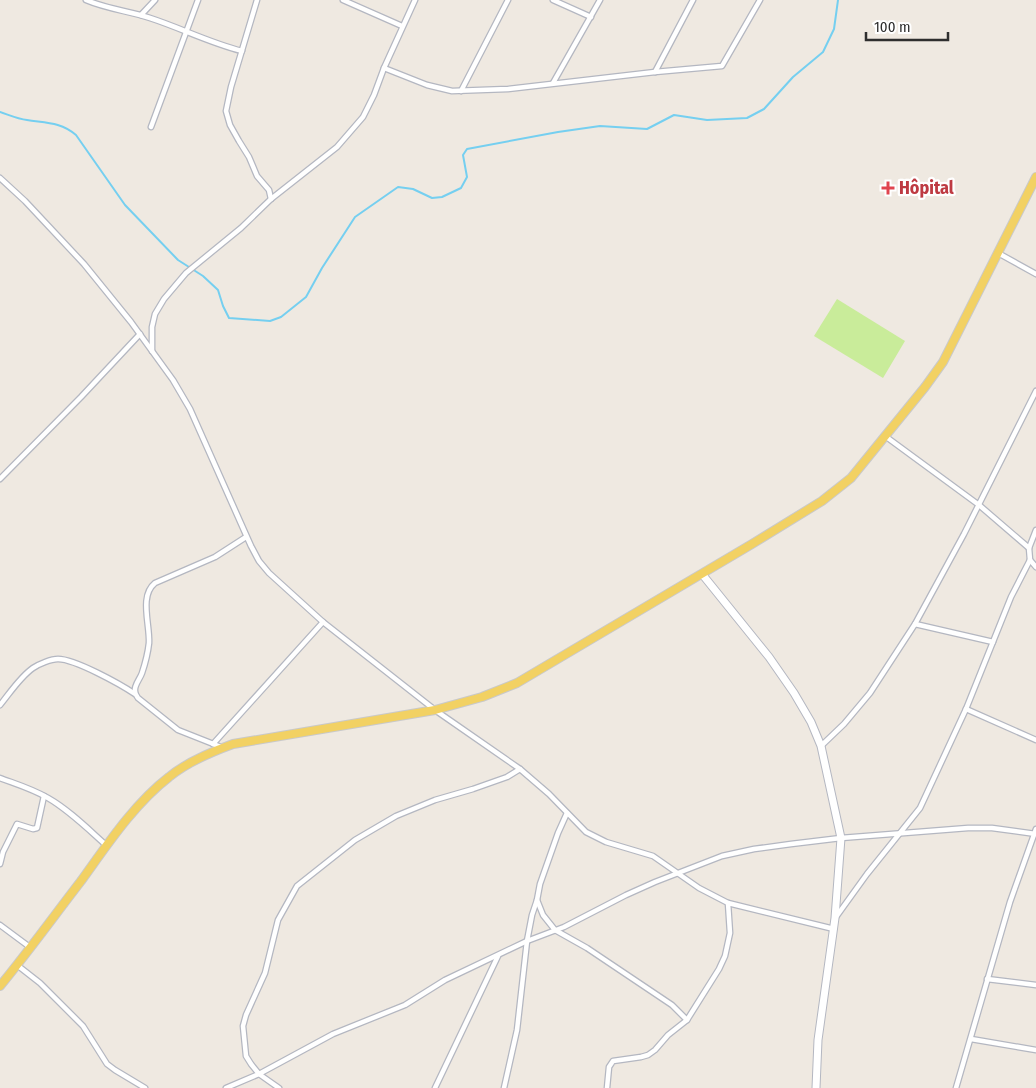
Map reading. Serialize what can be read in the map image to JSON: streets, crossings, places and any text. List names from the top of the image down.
{
  "places": {
    "health": ["Hôpital"]
  },
  "scale_bar": "100 m"
}
